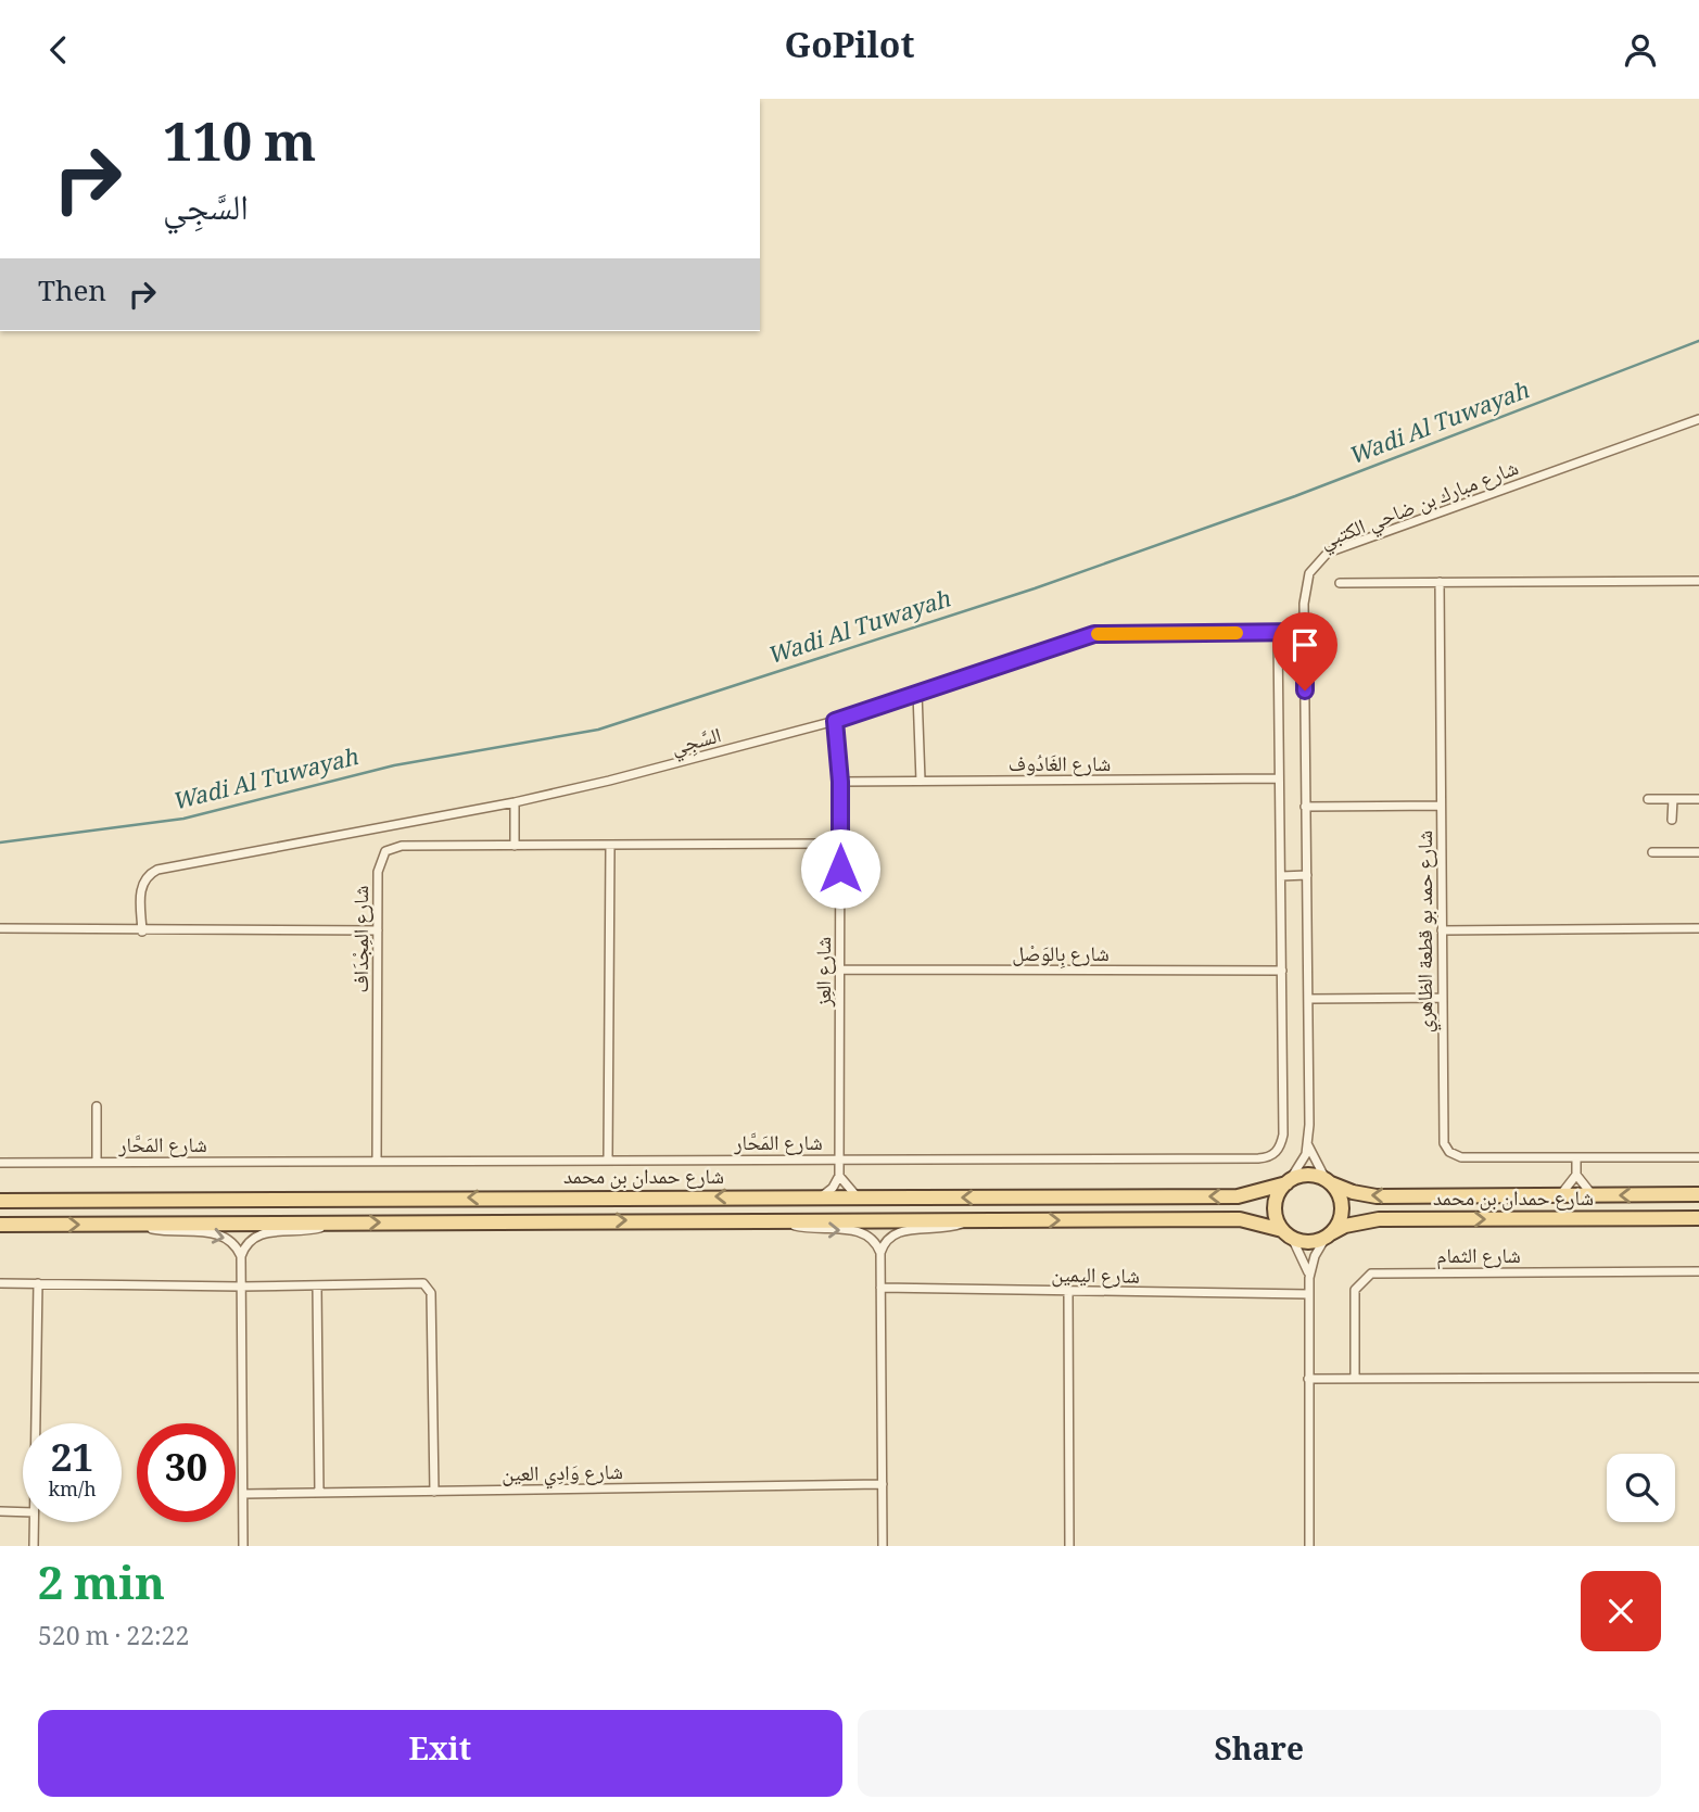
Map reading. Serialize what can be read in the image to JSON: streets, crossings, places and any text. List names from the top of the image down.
{
  "streets": {
    "main road": ["شارع حمدان بن محمد"],
    "street": [
      "شارع مبارك بن ضاحي الكتبي",
      "السَّجِي",
      "شارع الغَادُوف",
      "شارع حمد بو قطعة الظاهري",
      "شارع المِجْدَاف",
      "شارع بِالوَصْل",
      "شارع العِز",
      "شارع المَحَّار",
      "شارع الثمام",
      "شارع اليمين",
      "شارع وَادِي العين"
    ]
  },
  "crossings": [
    ["شارع مبارك بن ضاحي الكتبي", "السَّجِي"],
    ["شارع مبارك بن ضاحي الكتبي", "شارع حمدان بن محمد"],
    ["السَّجِي", "شارع العِز"],
    ["السَّجِي", "شارع المَحَّار"],
    ["شارع الغَادُوف", "شارع العِز"],
    ["شارع الغَادُوف", "شارع المَحَّار"],
    ["شارع المِجْدَاف", "شارع العِز"],
    ["شارع المِجْدَاف", "شارع المَحَّار"],
    ["شارع بِالوَصْل", "شارع العِز"],
    ["شارع بِالوَصْل", "شارع المَحَّار"],
    ["شارع العِز", "شارع المَحَّار"]
  ],
  "water": ["Wadi Al Tuwayah"],
  "page": {
    "header": "GoPilot",
    "turn": ["110 m", "السَّجِي"],
    "then": "Then",
    "speed": "21 km/h",
    "limit": "30",
    "heading": ["2 min", "520 m · 22:22"],
    "buttons": ["Exit", "Share"]
  }
}
